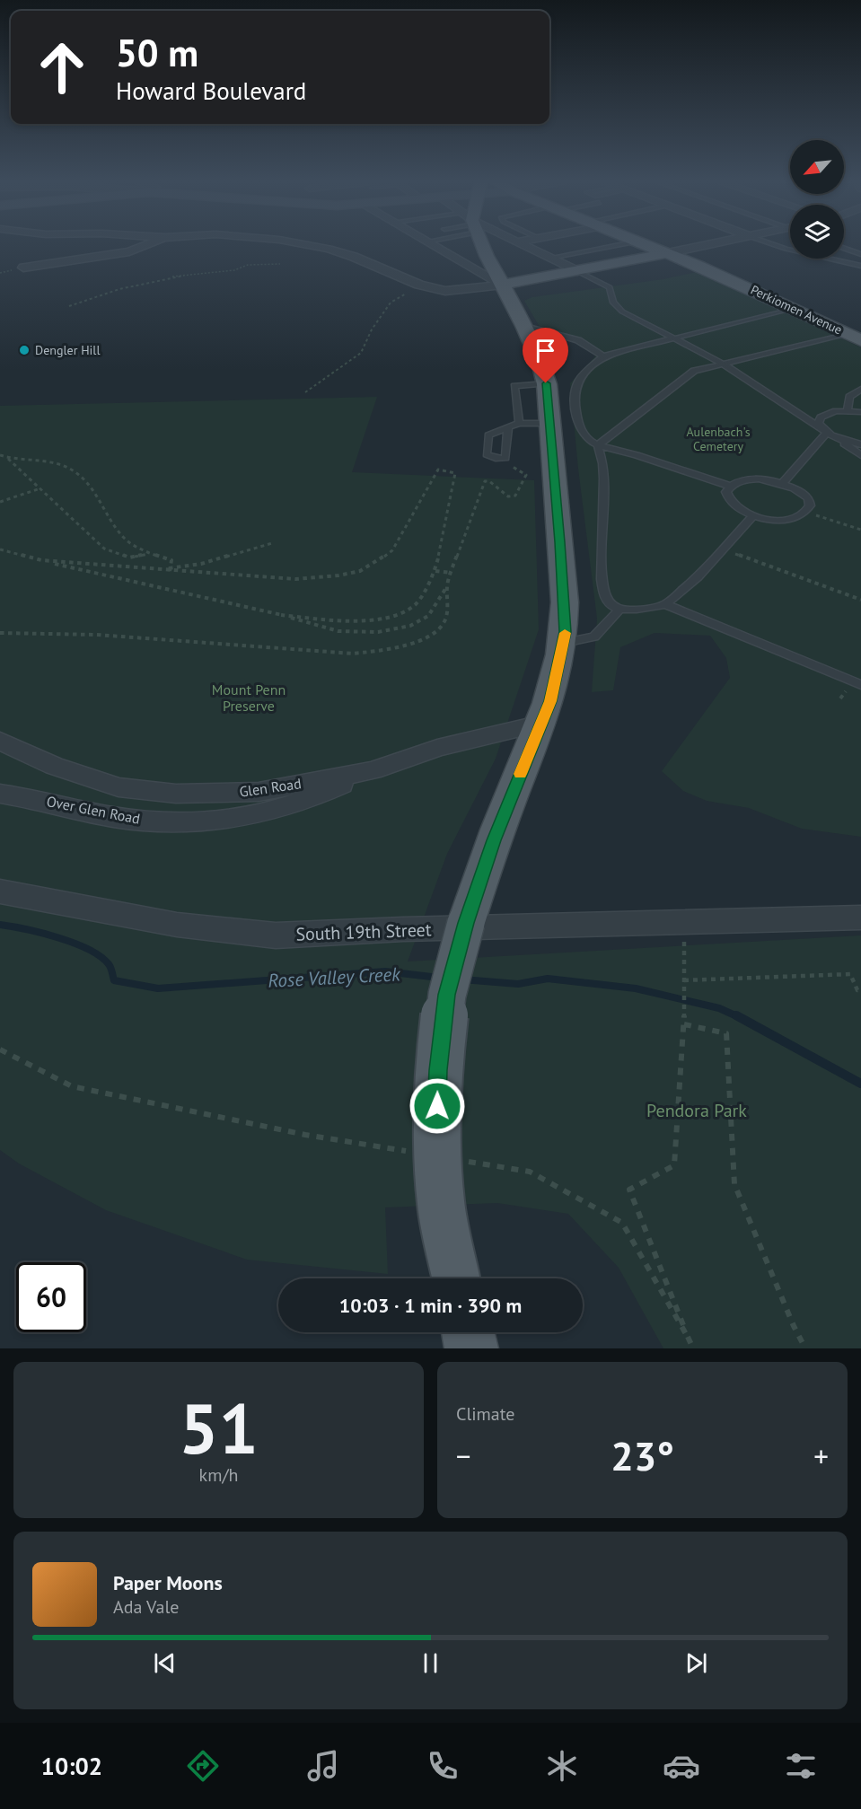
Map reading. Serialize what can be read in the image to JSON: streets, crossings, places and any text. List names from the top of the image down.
{
  "streets": {
    "main road": ["Perkiomen Avenue"],
    "street": ["Glen Road", "Over Glen Road", "South 19th Street"]
  },
  "crossings": [
    ["Glen Road", "Over Glen Road"]
  ],
  "water": ["Rose Valley Creek"],
  "parks": ["Aulenbach's Cemetery", "Mount Penn Preserve", "Pendora Park"],
  "places": ["Dengler Hill"],
  "north": "bottom left",
  "page": {
    "turn": ["50 m", "Howard Boulevard"],
    "limit": "60",
    "trip": "10:03 · 1 min · 390 m",
    "tile": [
      ["51", "km/h"],
      "Climate"
    ],
    "heat": ["−", "23°", "+"],
    "song": ["Paper Moons", "Ada Vale"],
    "tabs": "10:02"
  }
}
